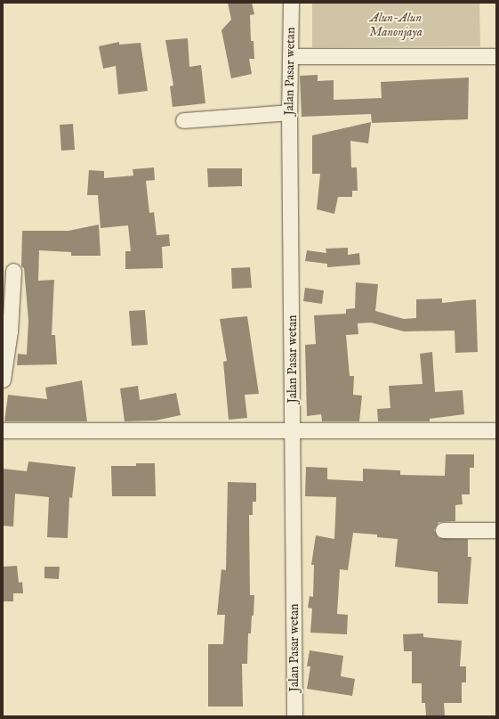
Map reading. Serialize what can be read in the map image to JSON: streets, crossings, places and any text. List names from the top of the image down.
{
  "streets": {
    "street": ["Jalan Pasar wetan"]
  },
  "parks": ["Alun-Alun Manonjaya"]
}
